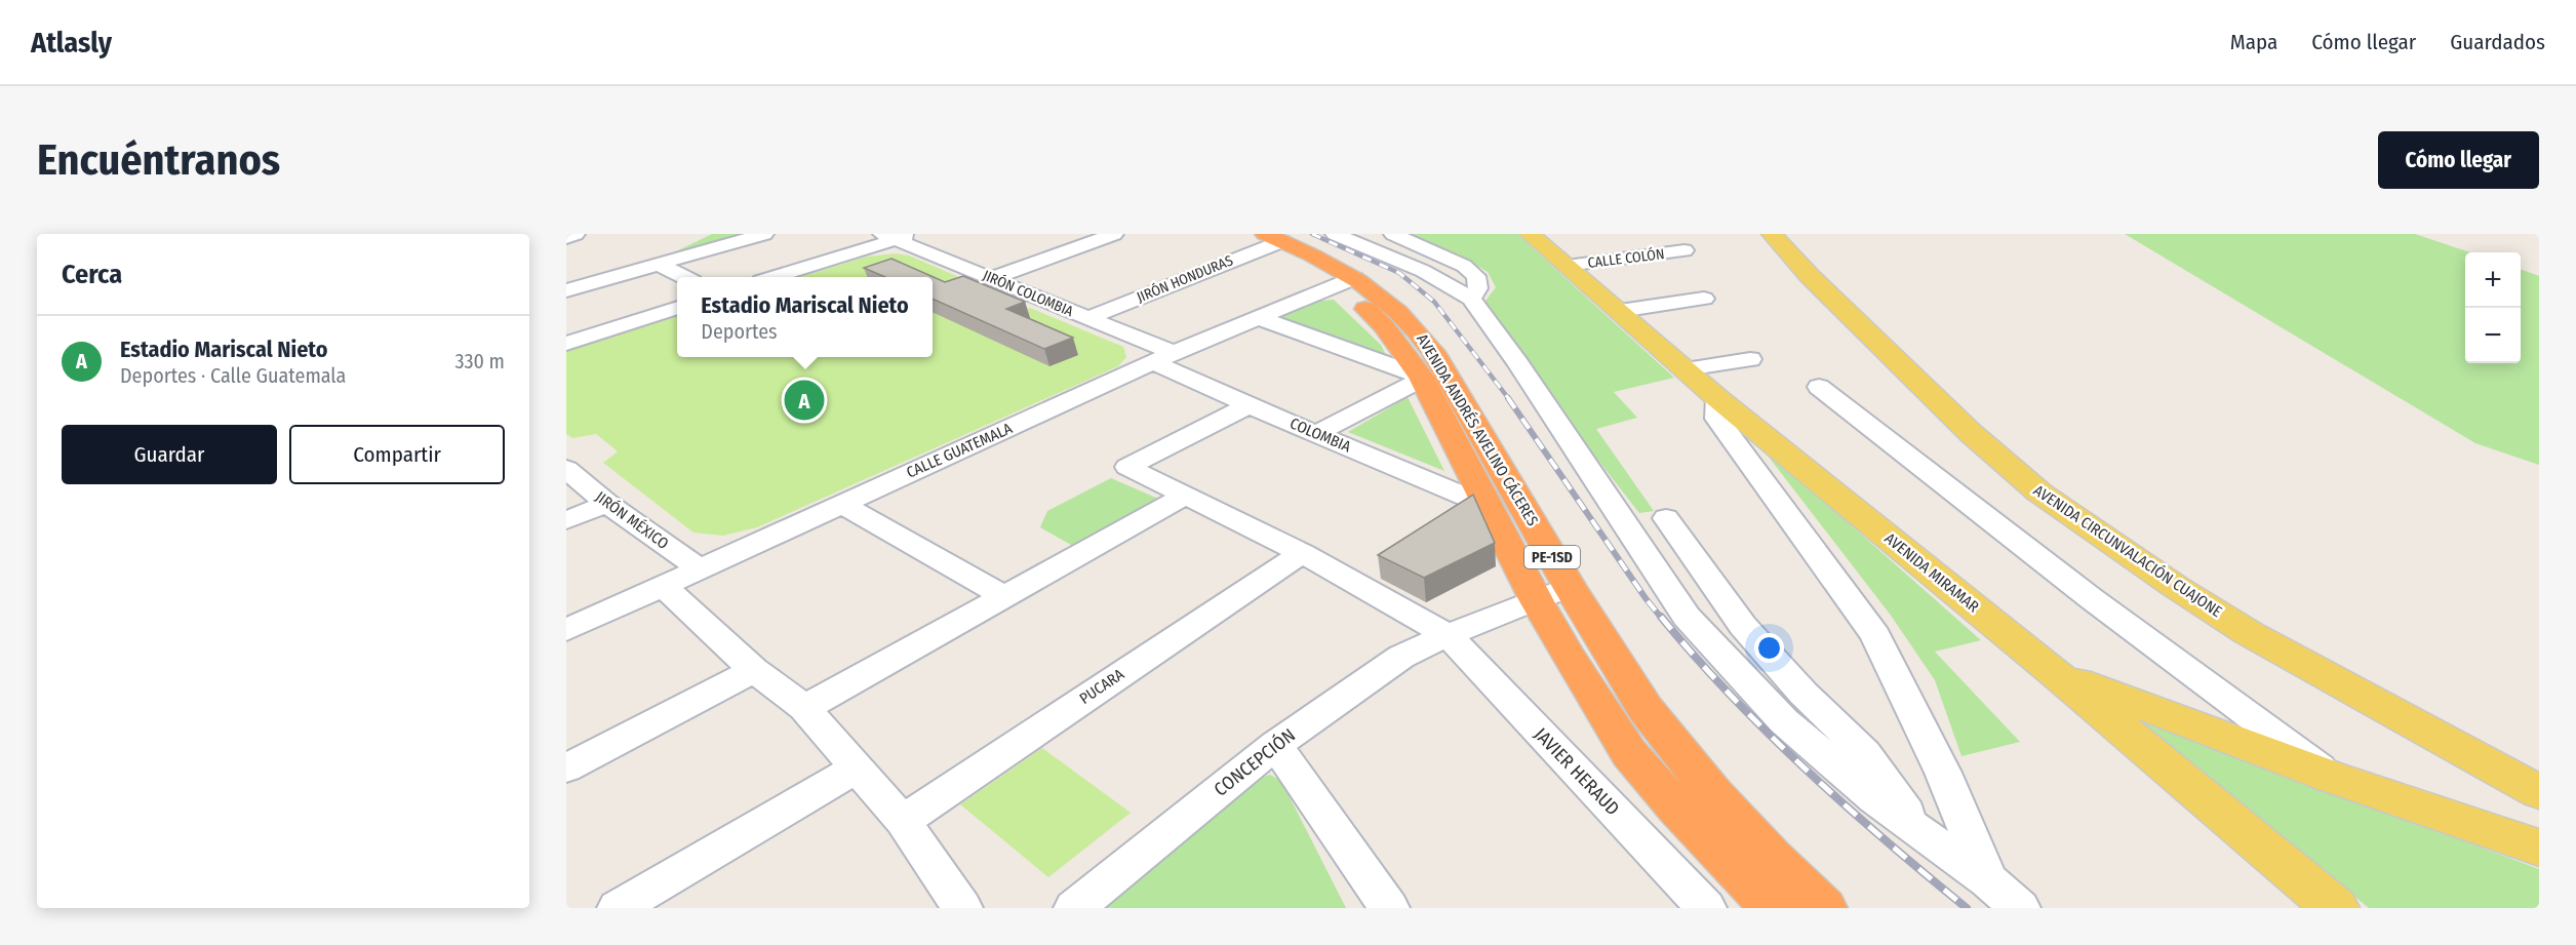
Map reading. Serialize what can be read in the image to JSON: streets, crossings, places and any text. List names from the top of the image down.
{
  "streets": {
    "highway": ["AVENIDA ANDRÉS AVELINO CÁCERES", "PE-1SD"],
    "main road": ["AVENIDA CIRCUNVALACIÓN CUAJONE", "AVENIDA MIRAMAR"],
    "street": [
      "CALLE COLÓN",
      "JIRÓN HONDURAS",
      "JIRÓN COLOMBIA",
      "COLOMBIA",
      "CALLE GUATEMALA",
      "JIRÓN MÉXICO",
      "PUCARA",
      "CONCEPCIÓN",
      "JAVIER HERAUD"
    ]
  },
  "crossings": [
    ["CALLE COLÓN", "AVENIDA MIRAMAR"],
    ["JIRÓN HONDURAS", "JIRÓN COLOMBIA"],
    ["JIRÓN HONDURAS", "AVENIDA ANDRÉS AVELINO CÁCERES"],
    ["JIRÓN COLOMBIA", "COLOMBIA"],
    ["JIRÓN COLOMBIA", "CALLE GUATEMALA"],
    ["AVENIDA ANDRÉS AVELINO CÁCERES", "COLOMBIA"],
    ["AVENIDA ANDRÉS AVELINO CÁCERES", "CALLE GUATEMALA"],
    ["AVENIDA ANDRÉS AVELINO CÁCERES", "CONCEPCIÓN"],
    ["COLOMBIA", "CALLE GUATEMALA"],
    ["COLOMBIA", "JAVIER HERAUD"],
    ["CALLE GUATEMALA", "JIRÓN MÉXICO"],
    ["PUCARA", "JAVIER HERAUD"],
    ["CONCEPCIÓN", "JAVIER HERAUD"]
  ],
  "page": {
    "header": "Atlasly",
    "nav": ["Mapa", "Cómo llegar", "Guardados"],
    "buttons": [
      "Cómo llegar",
      ["Guardar", "Compartir"]
    ],
    "title": "Encuéntranos",
    "heading": "Cerca",
    "map_buttons": ["+", "−"],
    "popup": ["Estadio Mariscal Nieto", "Deportes"],
    "list": [
      {
        "mark": "A",
        "name": "Estadio Mariscal Nieto",
        "note": "Deportes · Calle Guatemala",
        "value": "330 m"
      }
    ],
    "pins": "A"
  }
}
